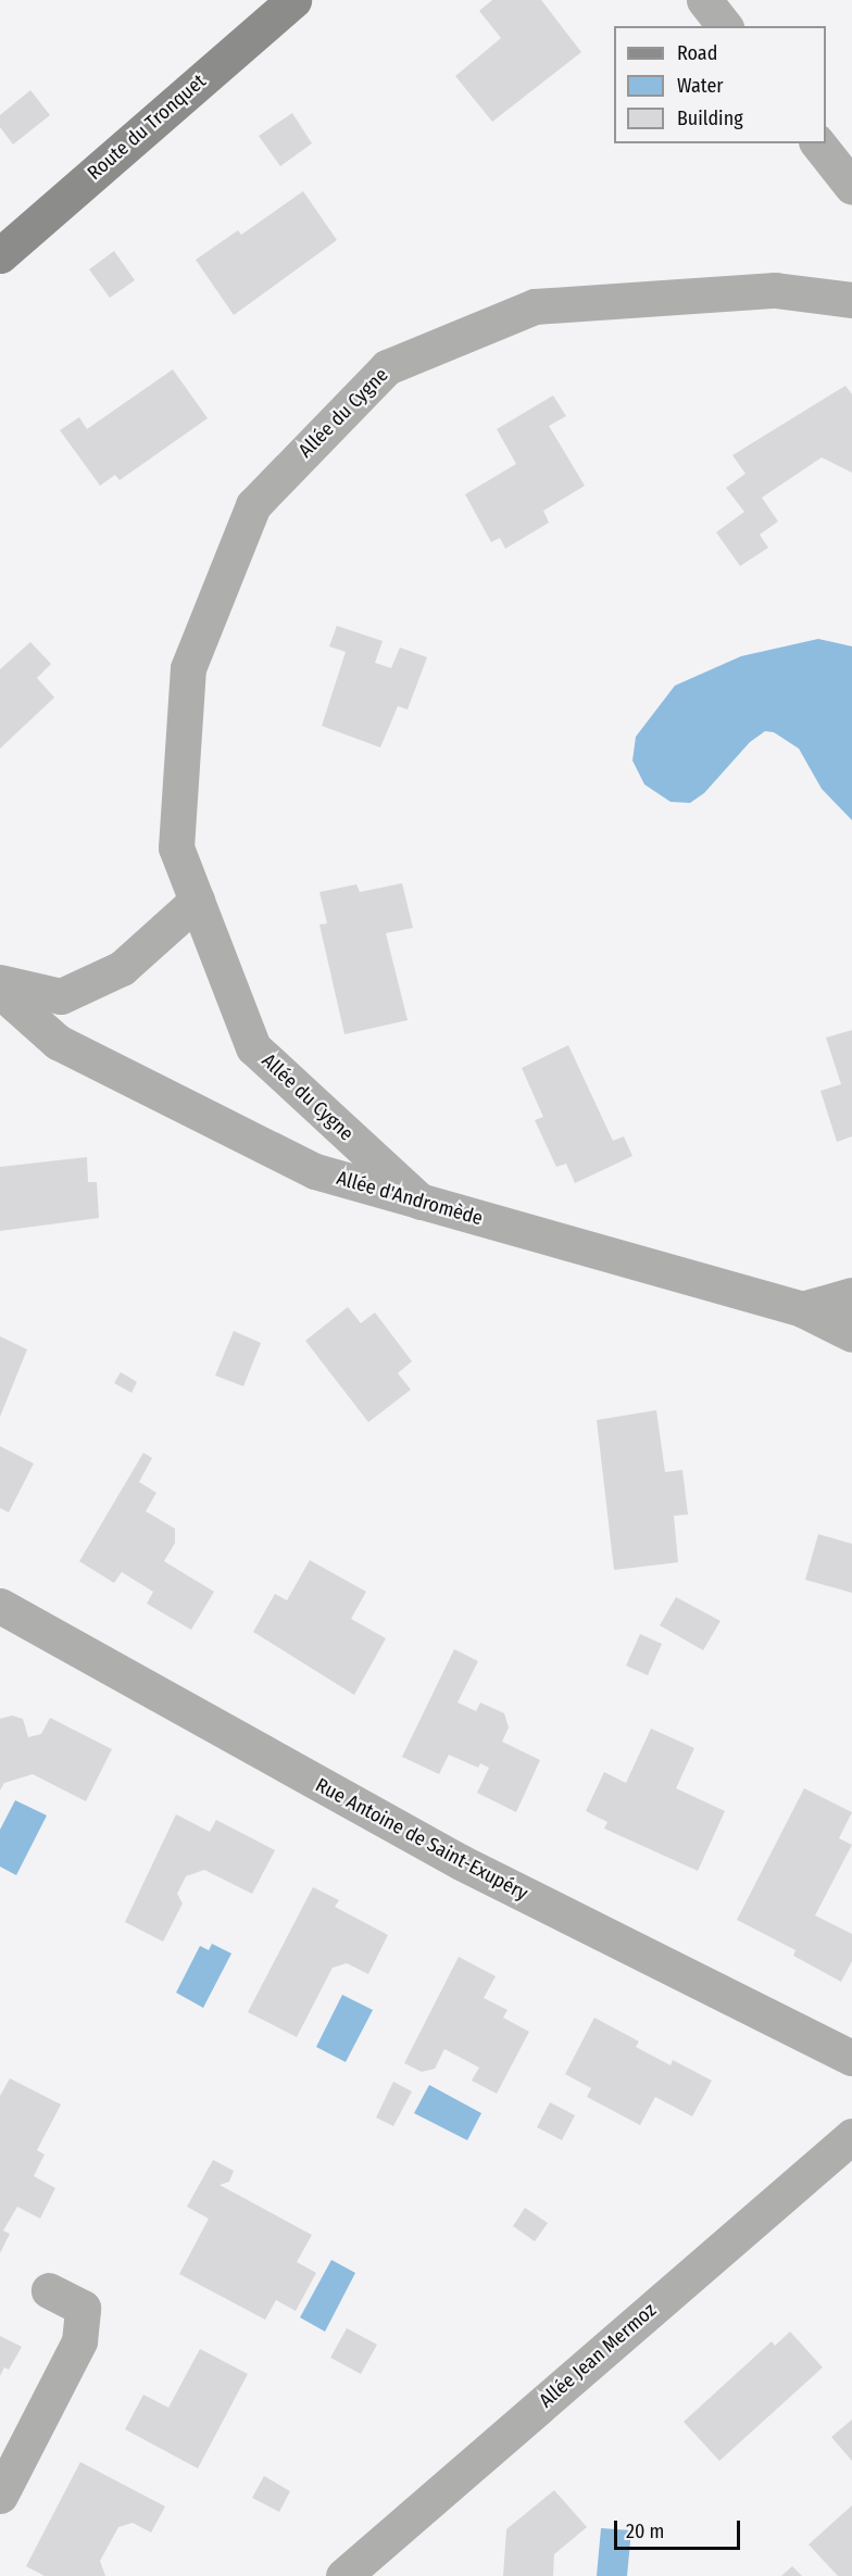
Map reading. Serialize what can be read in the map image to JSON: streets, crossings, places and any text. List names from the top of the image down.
{
  "streets": {
    "street": [
      "Route du Tronquet",
      "Allée du Cygne",
      "Allée d'Andromède",
      "Rue Antoine de Saint-Exupéry",
      "Allée Jean Mermoz"
    ]
  },
  "crossings": [
    ["Allée du Cygne", "Allée d'Andromède"]
  ],
  "legend": ["Road", "Water", "Building"],
  "scale_bar": "20 m"
}
